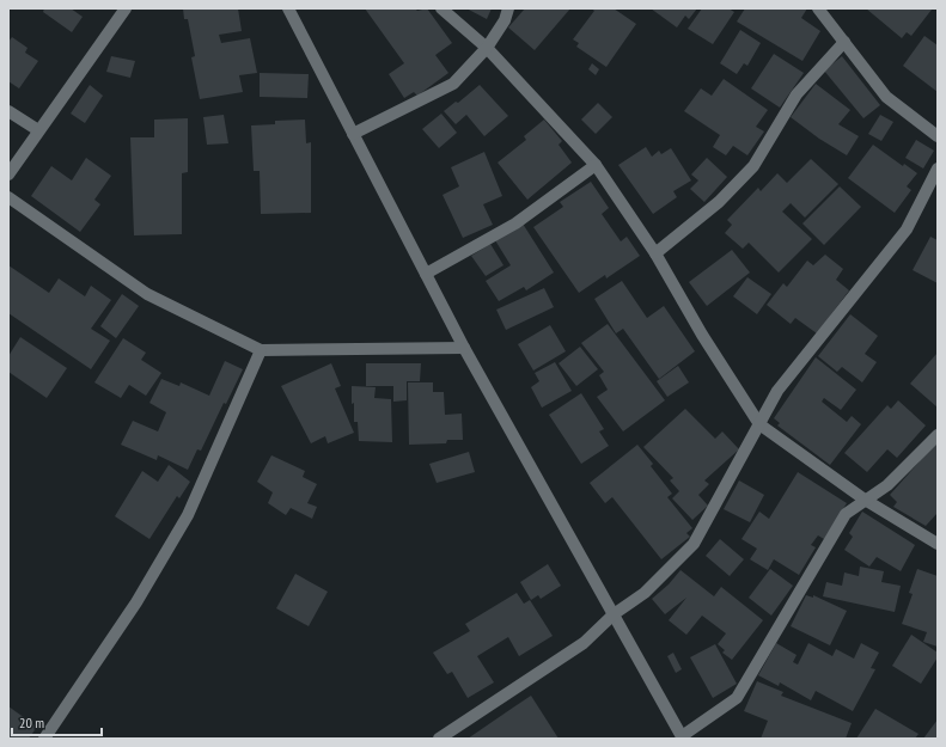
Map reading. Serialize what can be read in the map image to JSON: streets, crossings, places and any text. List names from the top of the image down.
{
  "scale_bar": "20 m"
}
